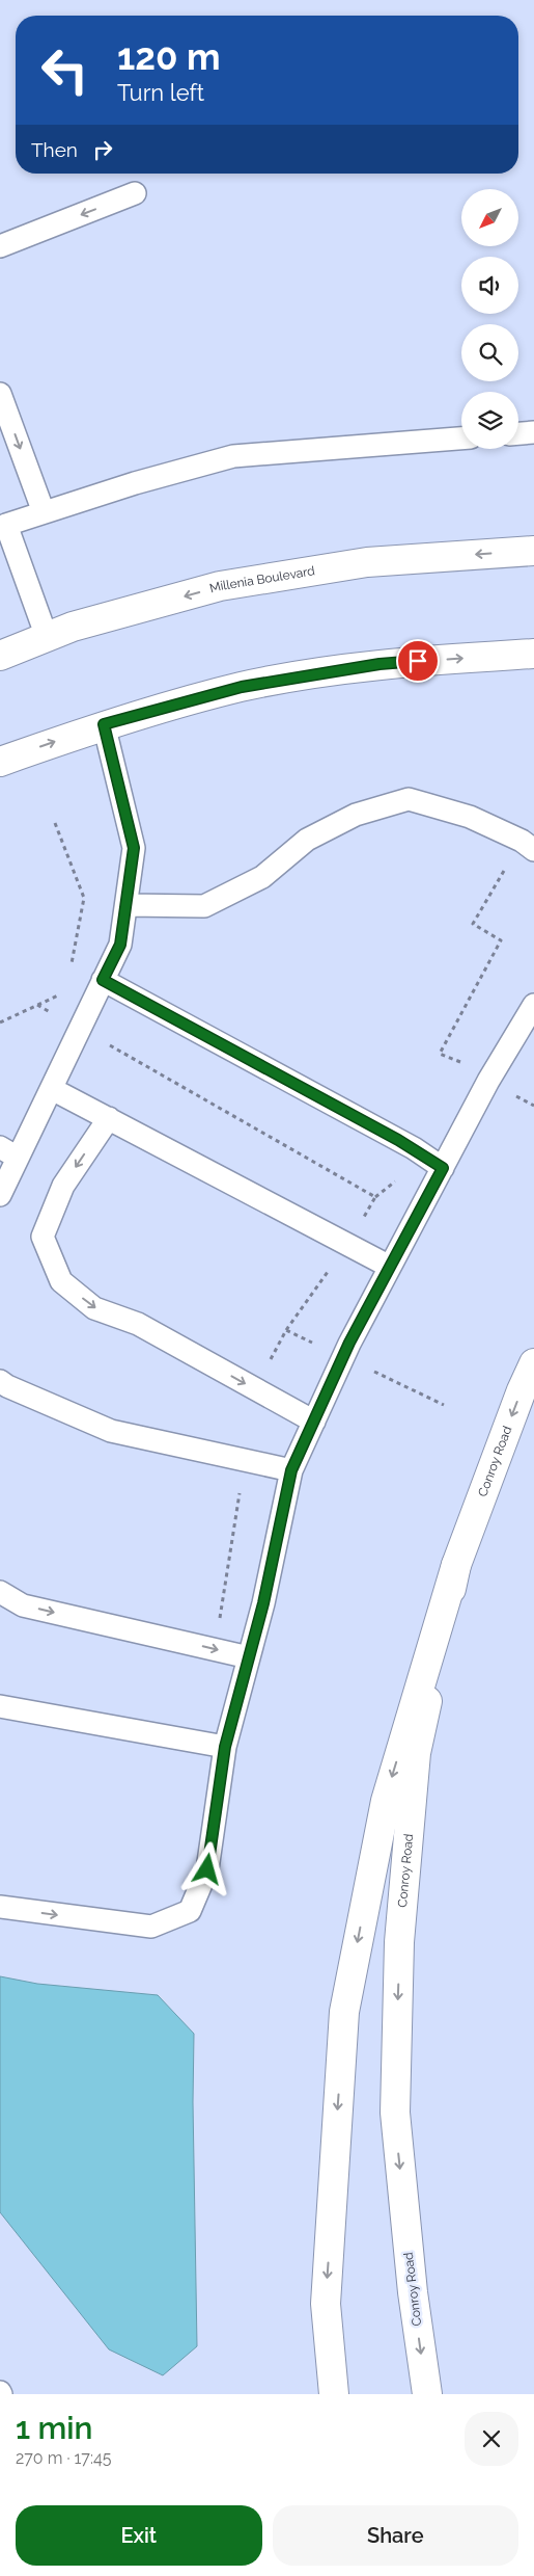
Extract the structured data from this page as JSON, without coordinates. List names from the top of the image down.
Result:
{
  "streets": {
    "main road": ["Millenia Boulevard", "Conroy Road"]
  },
  "north": "bottom left",
  "page": {
    "turn": ["120 m", "Turn left"],
    "then": "Then",
    "heading": ["1 min", "270 m · 17:45"],
    "buttons": ["Exit", "Share"]
  }
}
